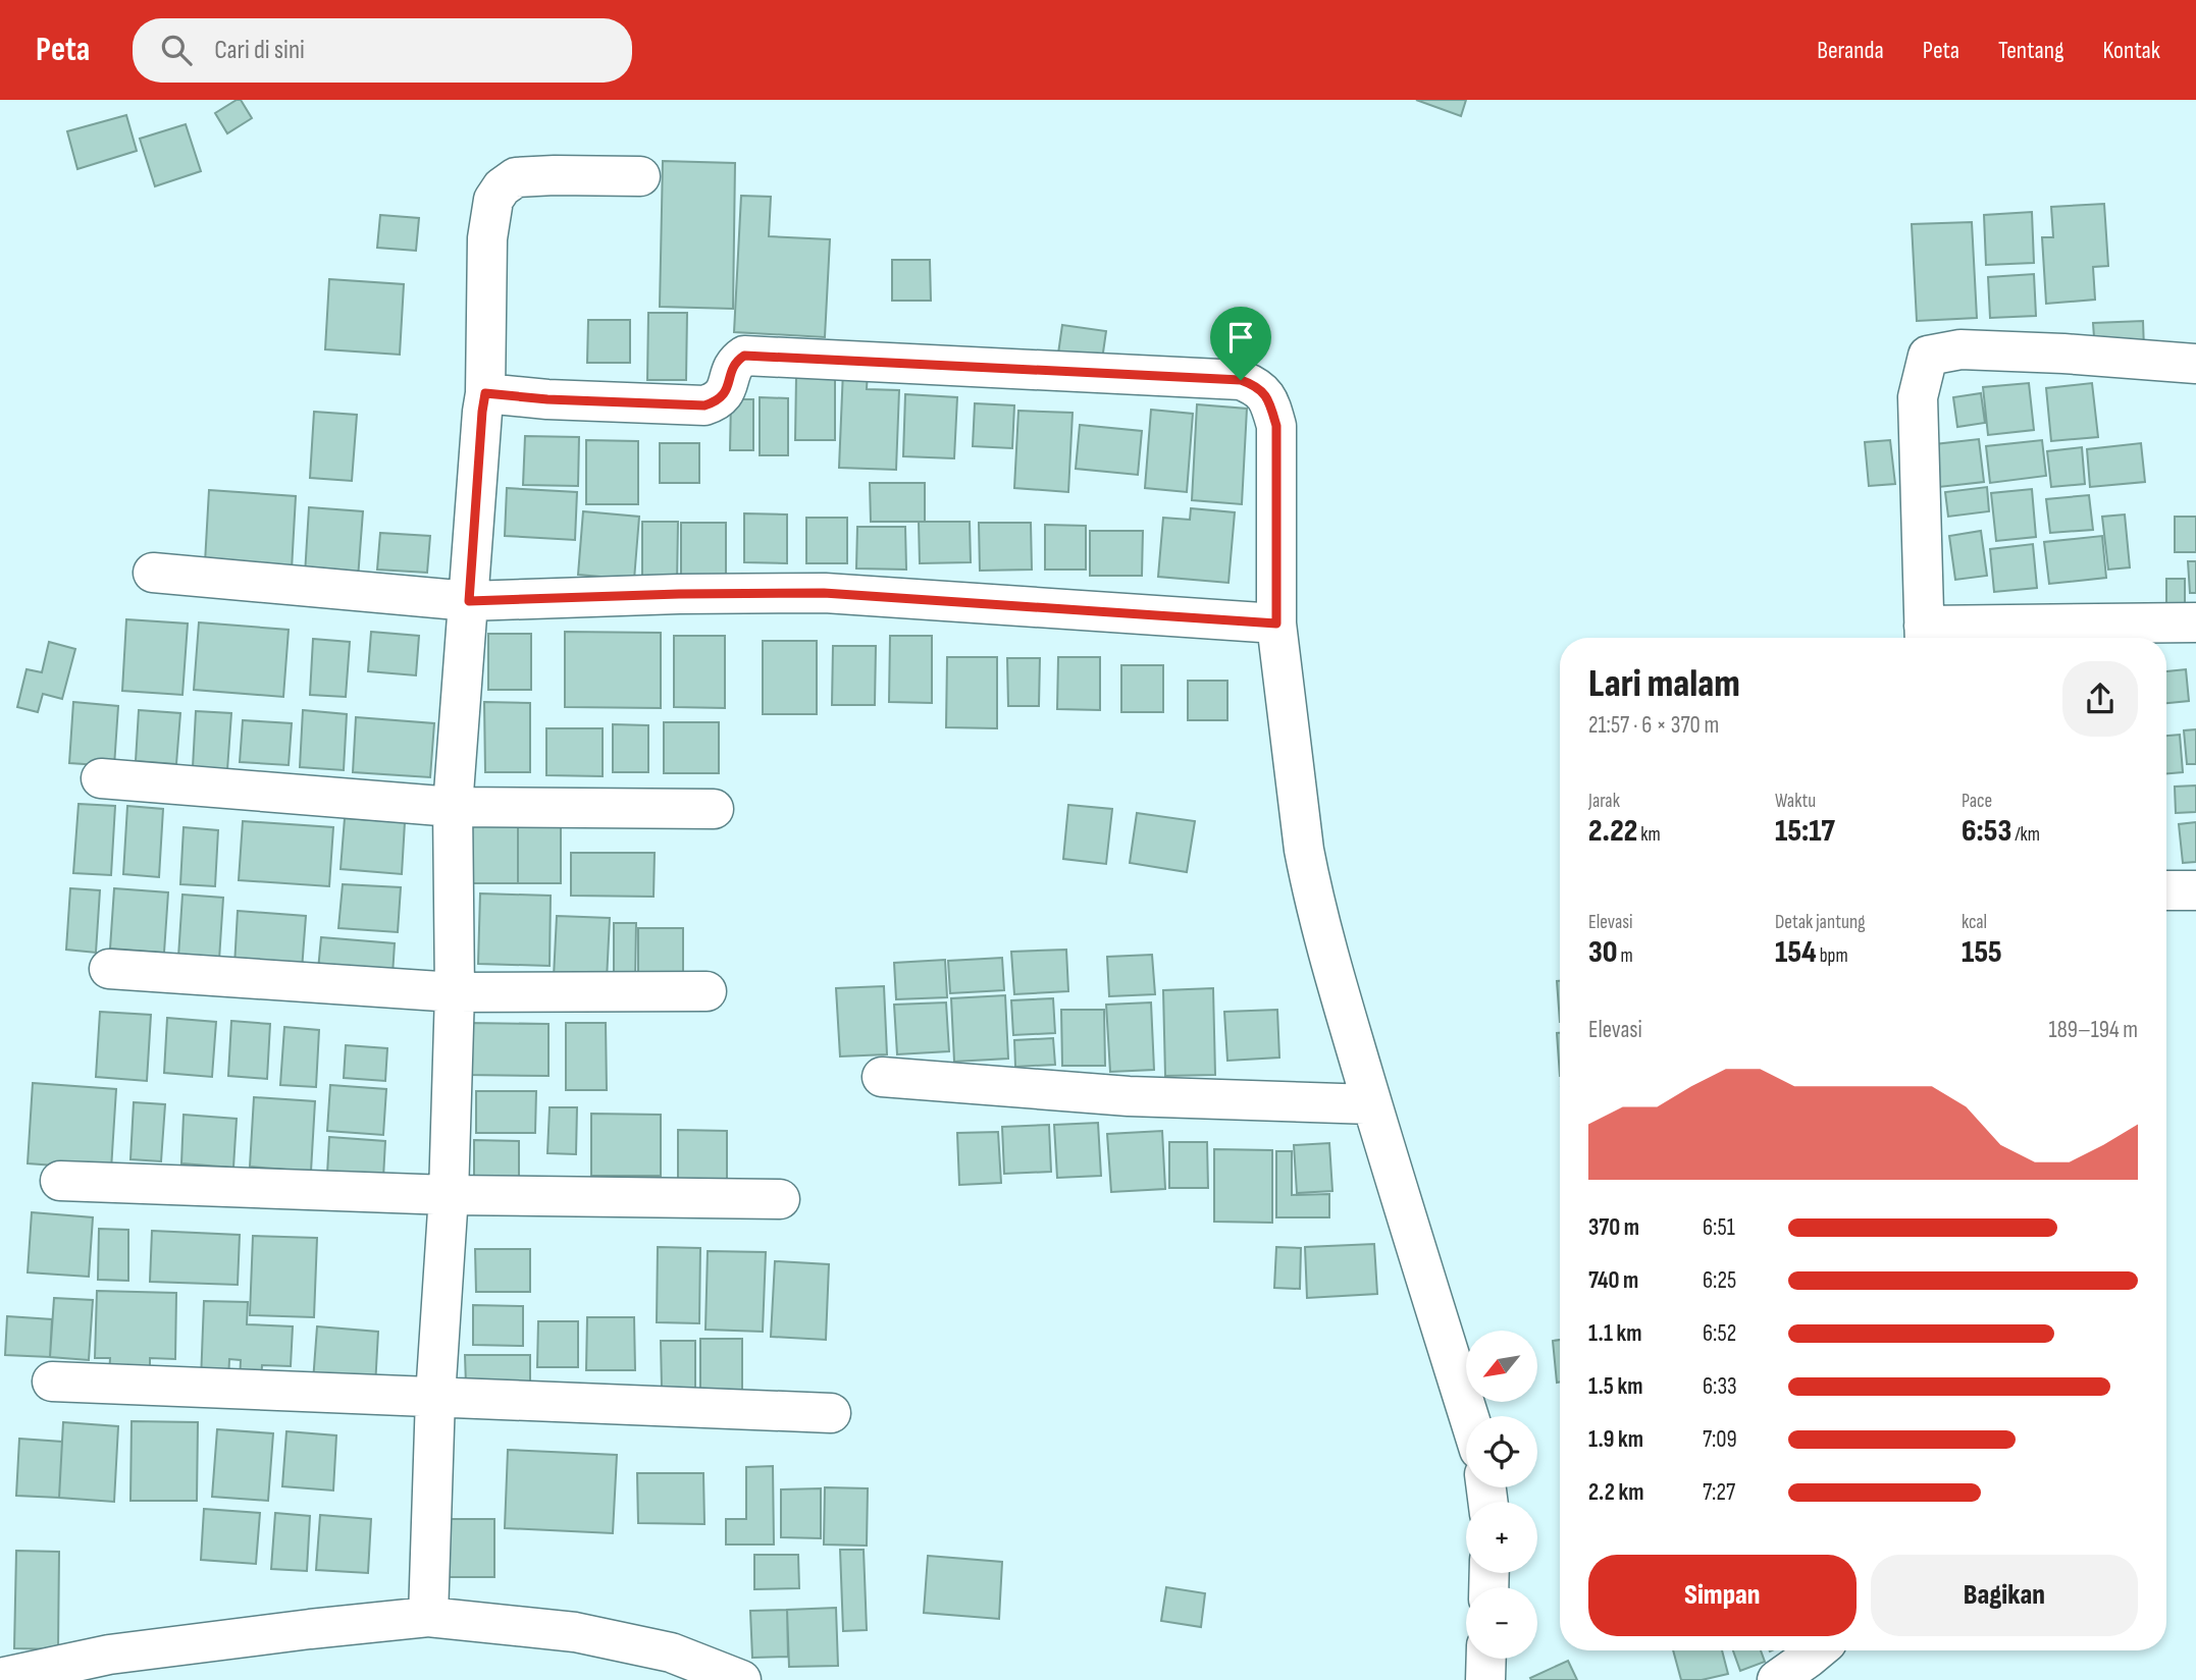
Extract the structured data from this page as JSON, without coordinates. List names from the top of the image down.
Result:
{
  "north": "bottom left",
  "page": {
    "header": "Peta",
    "search": "Cari di sini",
    "nav": [
      "Beranda",
      "Peta",
      "Tentang",
      "Kontak"
    ],
    "heading": ["Lari malam", "21:57 · 6 × 370 m"],
    "stats": [
      ["Jarak", "2.22 km"],
      ["Waktu", "15:17"],
      ["Pace", "6:53 /km"],
      ["Elevasi", "30 m"],
      ["Detak jantung", "154 bpm"],
      ["kcal", "155"]
    ],
    "chart": ["Elevasi", "189–194 m"],
    "list": [
      {
        "name": "370 m",
        "note": "6:51"
      },
      {
        "name": "740 m",
        "note": "6:25"
      },
      {
        "name": "1.1 km",
        "note": "6:52"
      },
      {
        "name": "1.5 km",
        "note": "6:33"
      },
      {
        "name": "1.9 km",
        "note": "7:09"
      },
      {
        "name": "2.2 km",
        "note": "7:27"
      }
    ],
    "map_buttons": ["+", "−"],
    "buttons": ["Simpan", "Bagikan"]
  }
}
